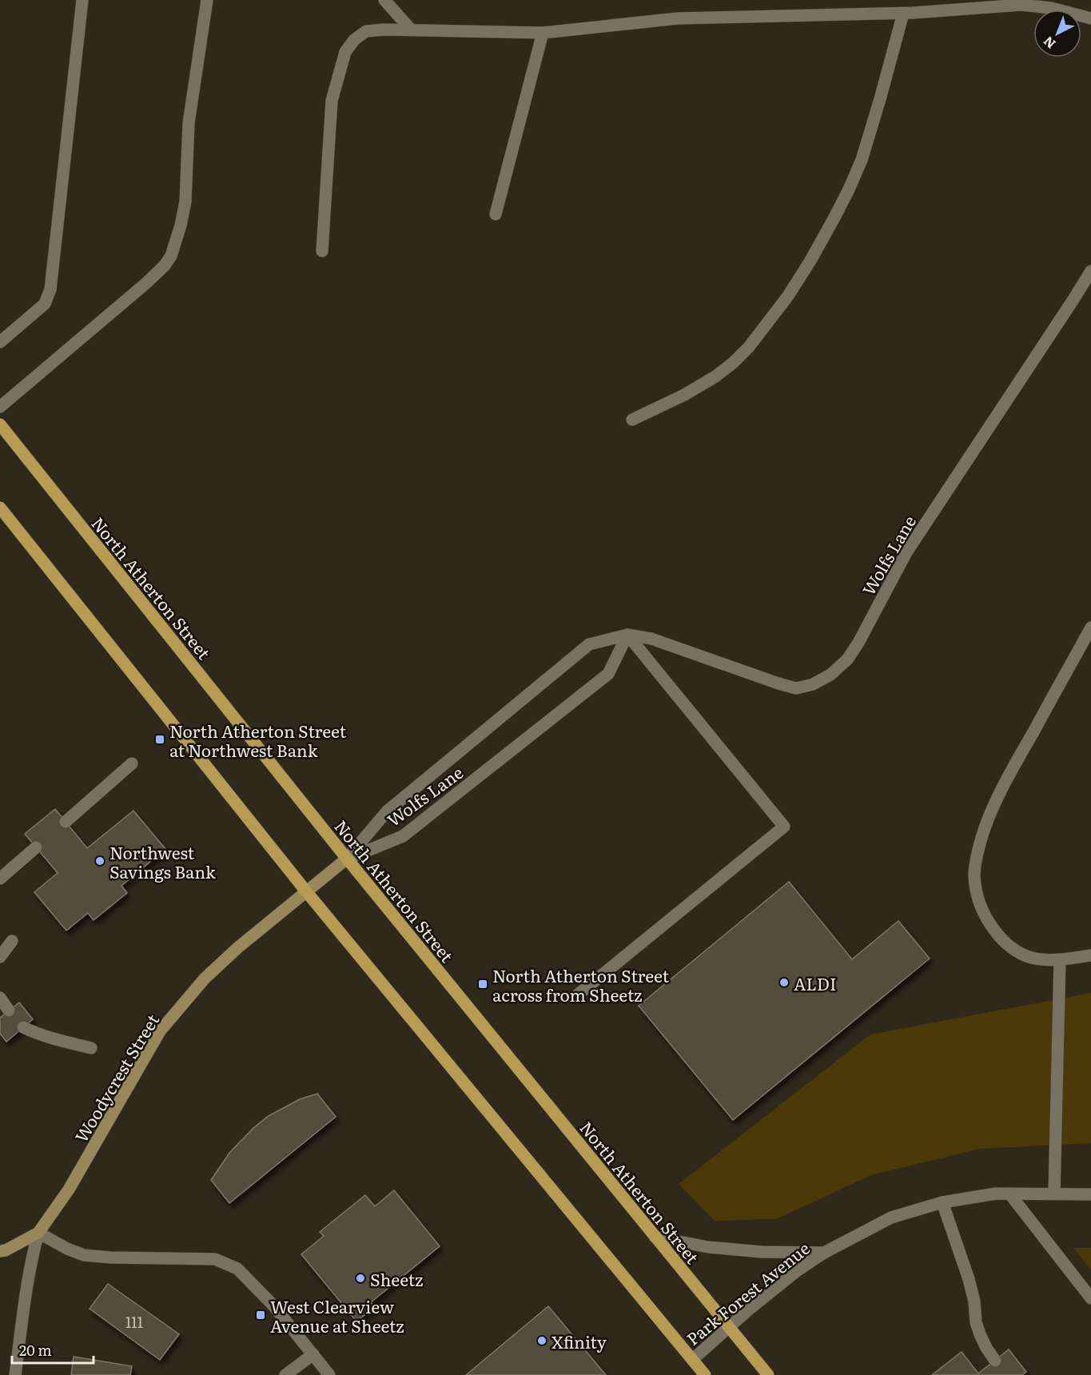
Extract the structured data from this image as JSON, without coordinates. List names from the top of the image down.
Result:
{
  "streets": {
    "main road": ["North Atherton Street"],
    "street": ["Wolfs Lane", "Woodycrest Street", "Park Forest Avenue"]
  },
  "crossings": [
    ["Wolfs Lane", "North Atherton Street"],
    ["Wolfs Lane", "Woodycrest Street"],
    ["North Atherton Street", "Woodycrest Street"],
    ["North Atherton Street", "Park Forest Avenue"]
  ],
  "places": {
    "transit": ["North Atherton Street at Northwest Bank", "North Atherton Street across from Sheetz", "West Clearview Avenue at Sheetz"],
    "other": [
      "Northwest Savings Bank",
      "ALDI",
      "Sheetz",
      "Xfinity"
    ]
  },
  "house_numbers": ["111"],
  "scale_bar": "20 m",
  "north": "bottom left"
}
